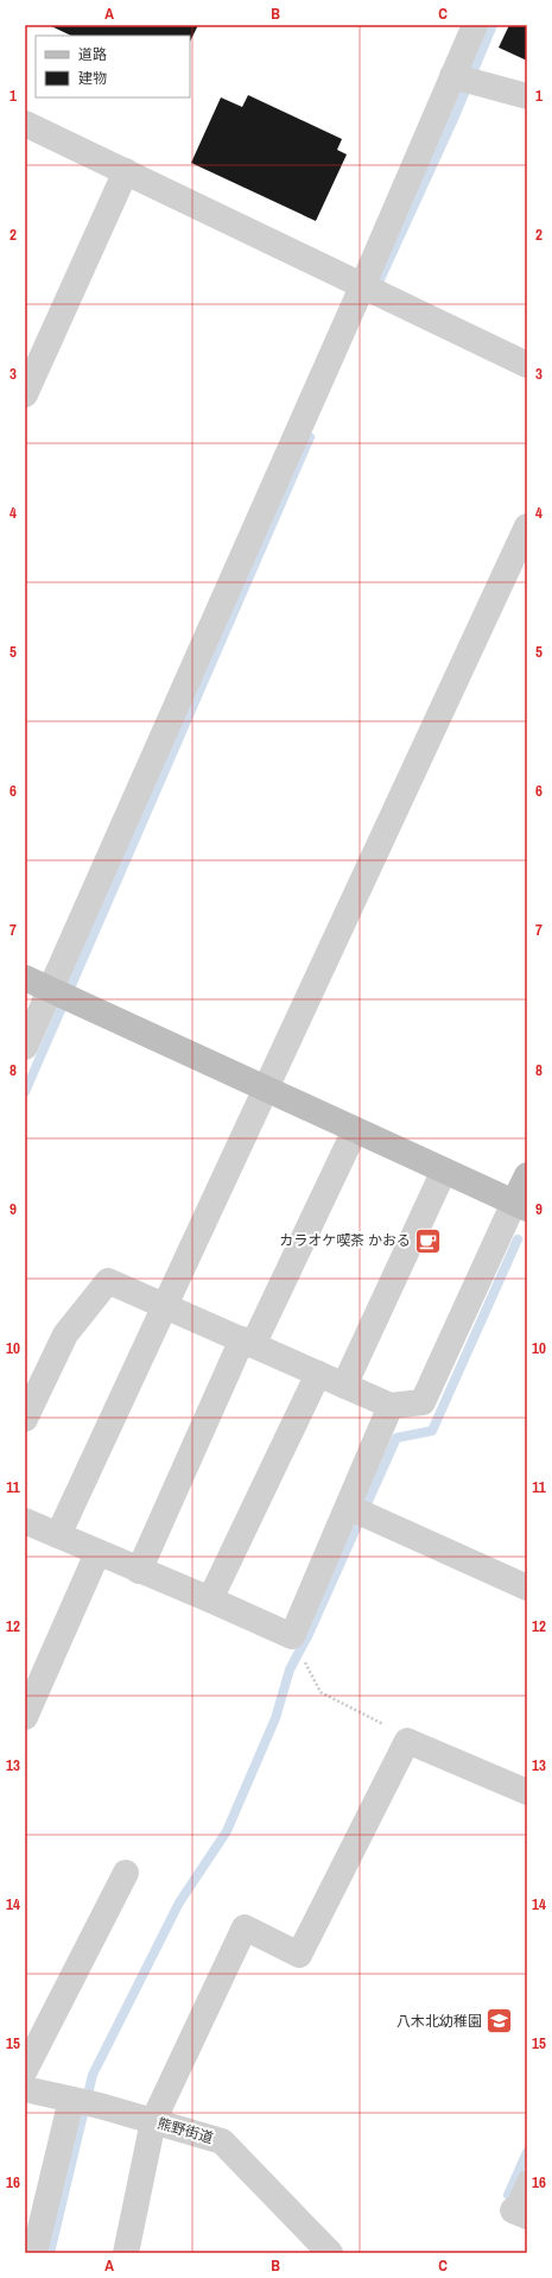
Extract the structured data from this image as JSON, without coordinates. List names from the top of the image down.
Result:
{
  "streets": {
    "street": ["熊野街道"]
  },
  "places": {
    "cafe": ["カラオケ喫茶 かおる"],
    "school or university": ["八木北幼稚園"]
  },
  "legend": ["道路", "建物"],
  "grid": {
    "columns": ["A", "B", "C"],
    "rows": [
      "1",
      "2",
      "3",
      "4",
      "5",
      "6",
      "7",
      "8",
      "9",
      "10",
      "11",
      "12",
      "13",
      "14",
      "15",
      "16"
    ]
  }
}
